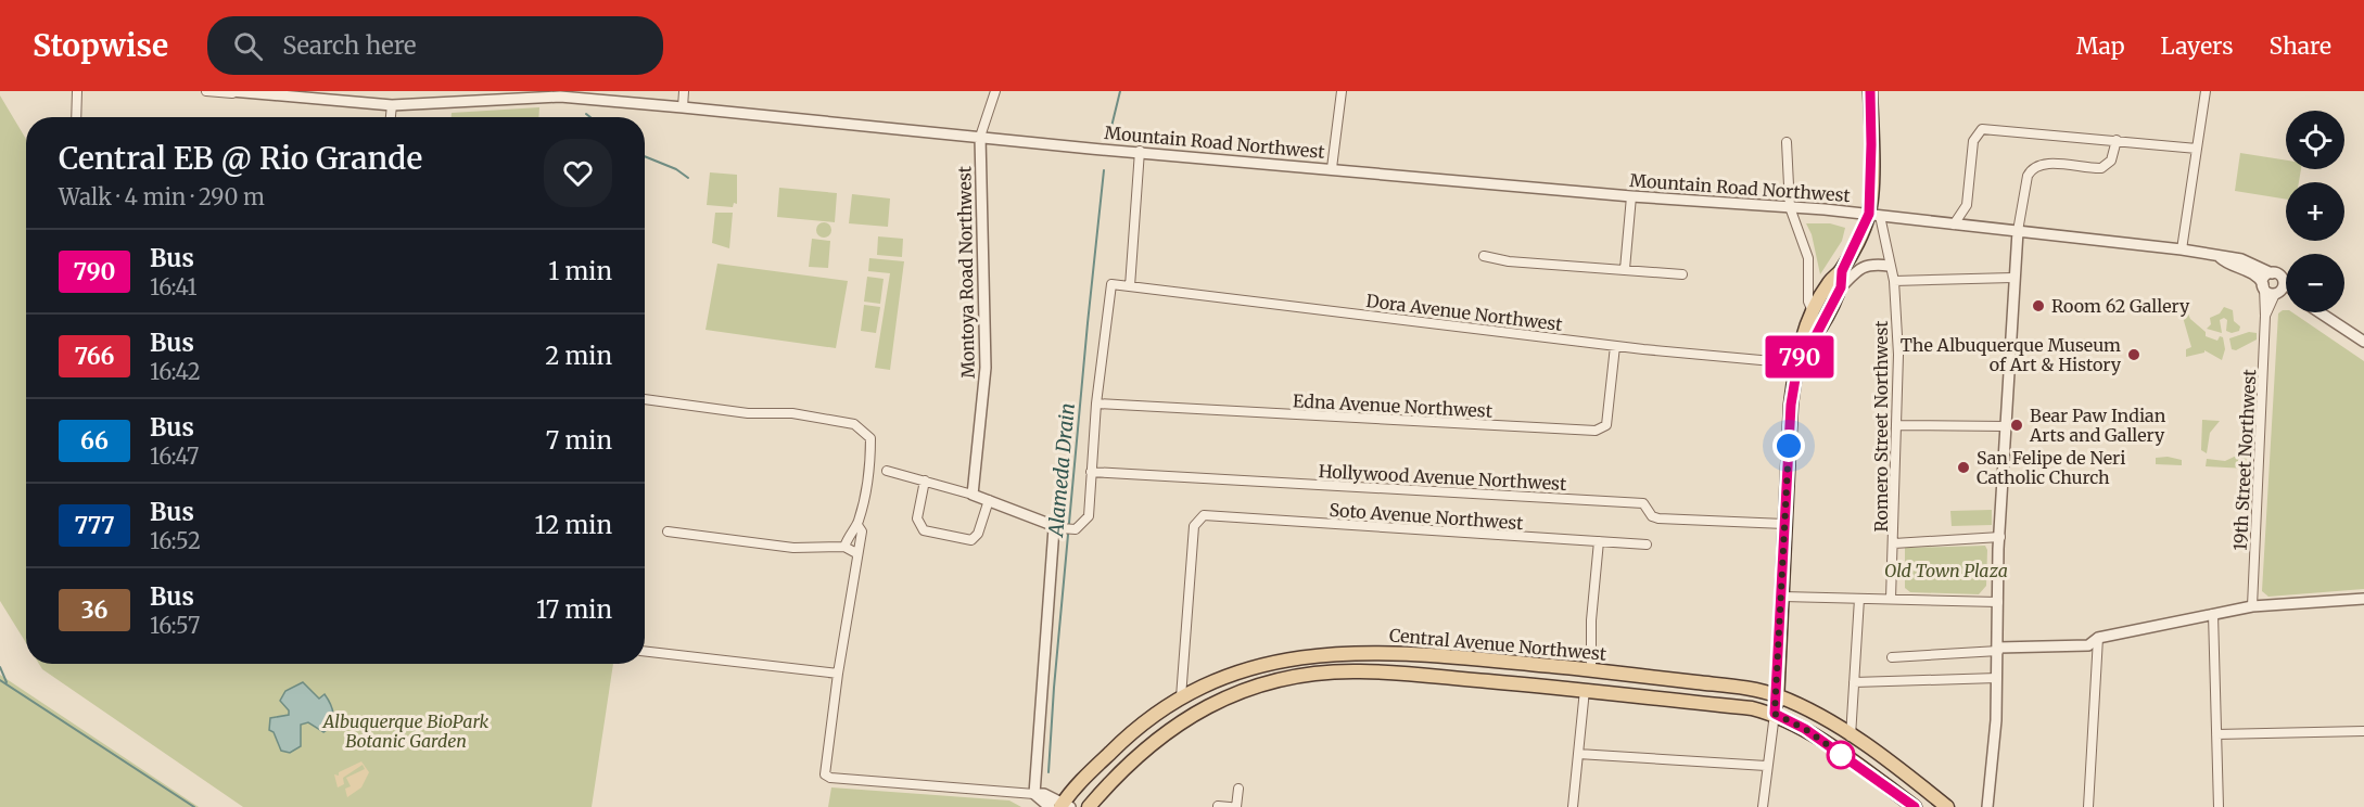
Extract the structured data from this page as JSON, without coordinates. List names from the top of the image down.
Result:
{
  "streets": {
    "main road": ["Central Avenue Northwest"],
    "street": [
      "Mountain Road Northwest",
      "Montoya Road Northwest",
      "Dora Avenue Northwest",
      "Edna Avenue Northwest",
      "Romero Street Northwest",
      "19th Street Northwest",
      "Hollywood Avenue Northwest",
      "Soto Avenue Northwest"
    ]
  },
  "crossings": [
    ["Mountain Road Northwest", "Montoya Road Northwest"],
    ["Mountain Road Northwest", "Romero Street Northwest"],
    ["Mountain Road Northwest", "19th Street Northwest"],
    ["Dora Avenue Northwest", "Edna Avenue Northwest"],
    ["Soto Avenue Northwest", "Central Avenue Northwest"]
  ],
  "water": ["Alameda Drain"],
  "parks": ["Old Town Plaza", "Albuquerque BioPark Botanic Garden"],
  "places": [
    "Room 62 Gallery",
    "The Albuquerque Museum of Art & History",
    "Bear Paw Indian Arts and Gallery",
    "San Felipe de Neri Catholic Church"
  ],
  "lines": ["bus line 790"],
  "page": {
    "header": "Stopwise",
    "search": "Search here",
    "nav": ["Map", "Layers", "Share"],
    "on_map": "790",
    "map_buttons": ["+", "−"],
    "heading": ["Central EB @ Rio Grande", "Walk · 4 min · 290 m"],
    "list": [
      {
        "mark": "790",
        "name": "Bus",
        "note": "16:41",
        "value": "1 min"
      },
      {
        "mark": "766",
        "name": "Bus",
        "note": "16:42",
        "value": "2 min"
      },
      {
        "mark": "66",
        "name": "Bus",
        "note": "16:47",
        "value": "7 min"
      },
      {
        "mark": "777",
        "name": "Bus",
        "note": "16:52",
        "value": "12 min"
      },
      {
        "mark": "36",
        "name": "Bus",
        "note": "16:57",
        "value": "17 min"
      }
    ]
  }
}
